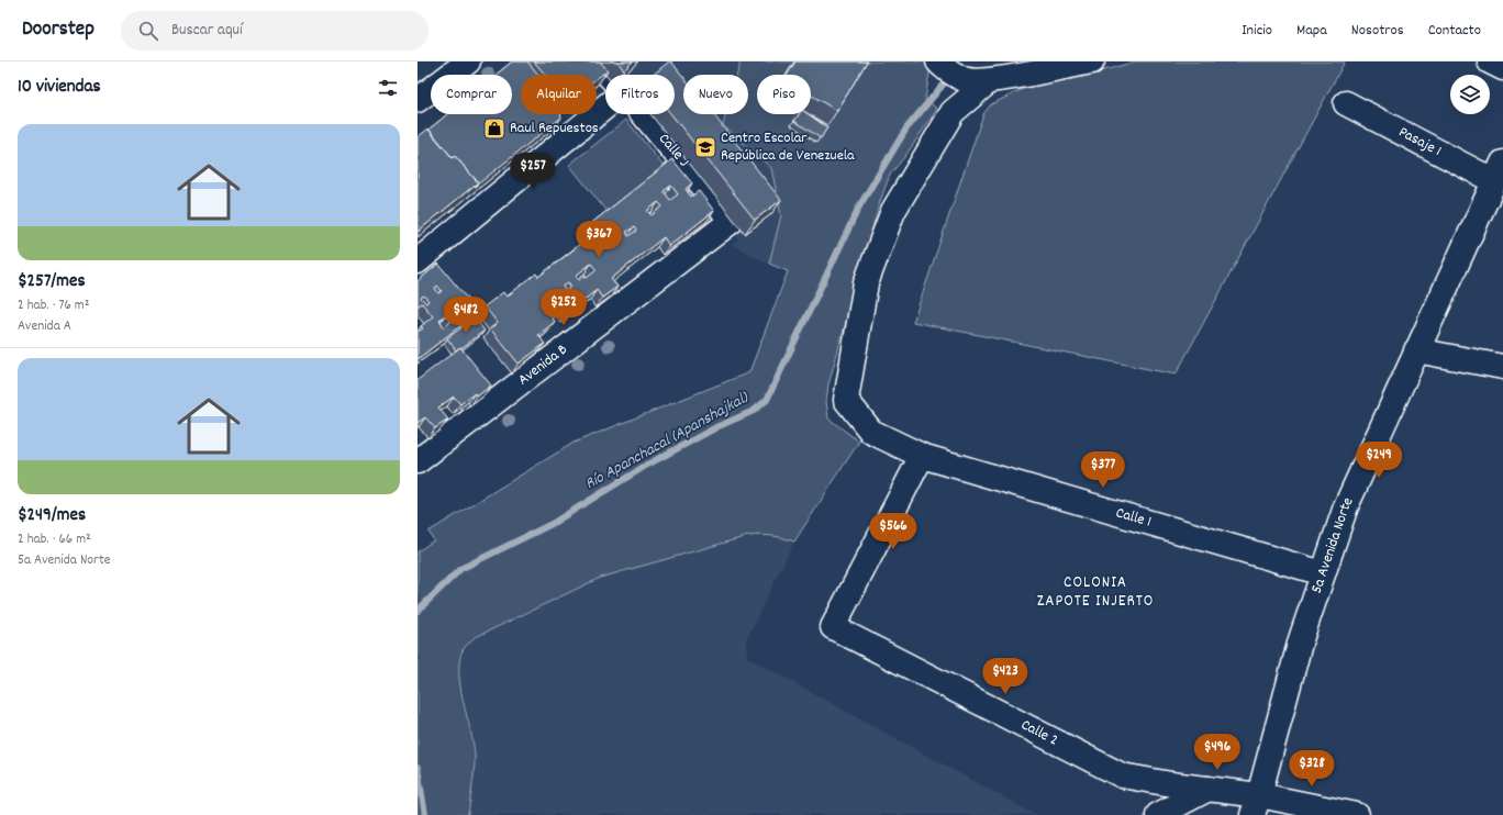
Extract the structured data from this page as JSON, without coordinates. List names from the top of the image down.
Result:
{
  "streets": {
    "street": [
      "Pasaje 1",
      "Calle J",
      "Avenida B",
      "Calle 1",
      "5a Avenida Norte",
      "Calle 2"
    ]
  },
  "crossings": [
    ["Pasaje 1", "5a Avenida Norte"],
    ["Calle J", "Avenida B"],
    ["Calle 1", "5a Avenida Norte"],
    ["Calle 1", "Calle 2"],
    ["5a Avenida Norte", "Calle 2"]
  ],
  "districts": ["COLONIA ZAPOTE INJERTO"],
  "water": ["Río Apanchacal (Apanshajkal)"],
  "places": {
    "shop": ["Raul Repuestos"],
    "school or university": ["Centro Escolar República de Venezuela"]
  },
  "page": {
    "header": "Doorstep",
    "search": "Buscar aquí",
    "nav": [
      "Inicio",
      "Mapa",
      "Nosotros",
      "Contacto"
    ],
    "heading": "10 viviendas",
    "chip": [
      "Comprar",
      "Alquilar",
      "Filtros",
      "Nuevo",
      "Piso"
    ],
    "list": [
      {
        "name": "$257/mes",
        "note": "2 hab. · 76 m² · Avenida A"
      },
      {
        "name": "$249/mes",
        "note": "2 hab. · 66 m² · 5a Avenida Norte"
      }
    ],
    "price": [
      "$257",
      "$367",
      "$252",
      "$482",
      "$249",
      "$377",
      "$566",
      "$423",
      "$496",
      "$328"
    ]
  }
}
